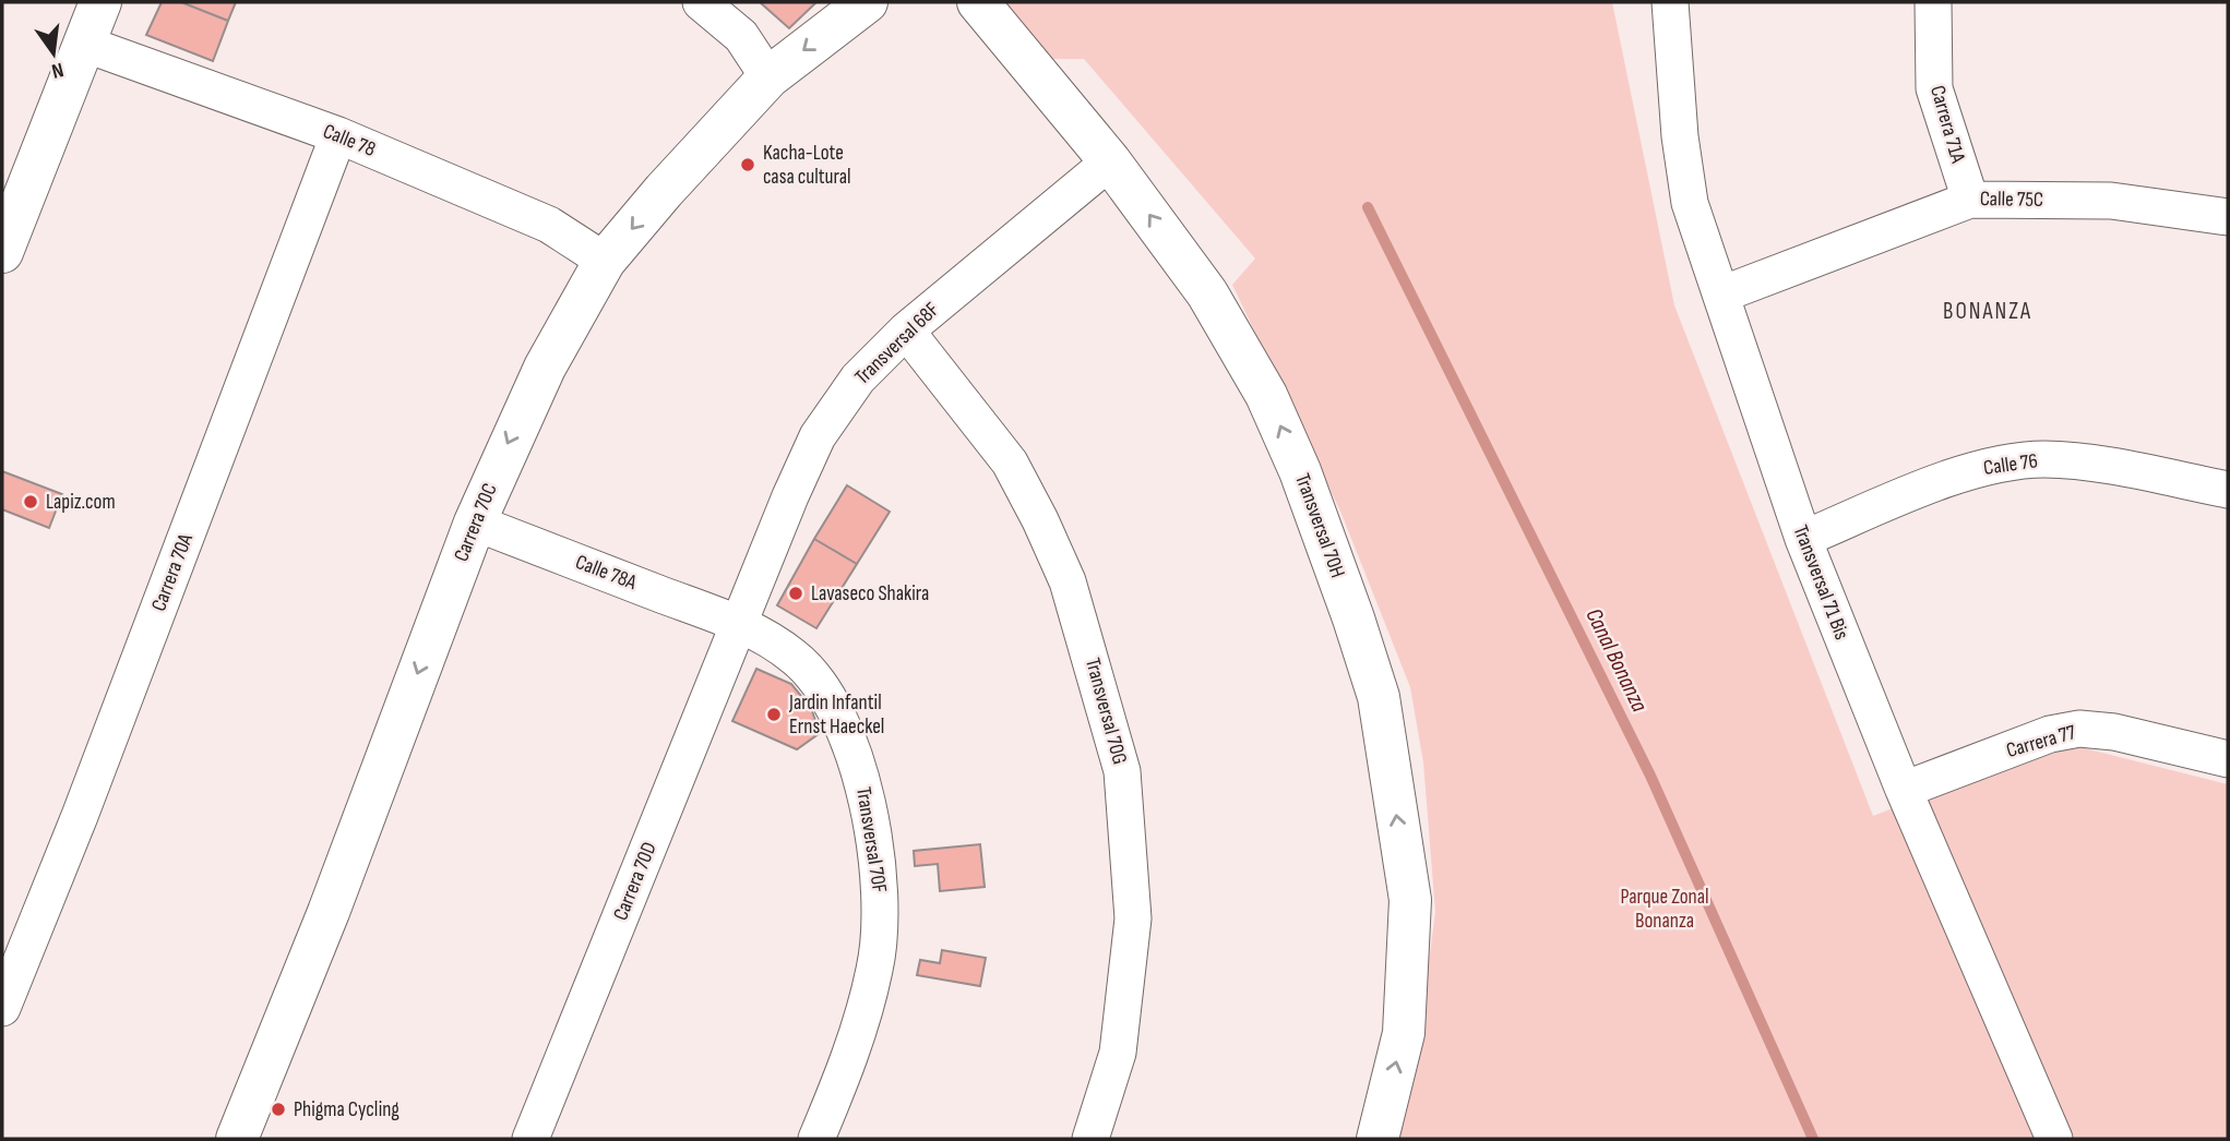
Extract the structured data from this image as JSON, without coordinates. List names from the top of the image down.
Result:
{
  "streets": {
    "street": [
      "Carrera 71A",
      "Calle 78",
      "Calle 75C",
      "Transversal 68F",
      "Calle 76",
      "Carrera 70C",
      "Transversal 70H",
      "Carrera 70A",
      "Calle 78A",
      "Transversal 71 Bis",
      "Transversal 70G",
      "Carrera 77",
      "Transversal 70F",
      "Carrera 70D"
    ]
  },
  "crossings": [
    ["Carrera 71A", "Calle 75C"],
    ["Calle 78", "Carrera 70C"],
    ["Calle 78", "Carrera 70A"],
    ["Calle 75C", "Transversal 71 Bis"],
    ["Transversal 68F", "Transversal 70H"],
    ["Transversal 68F", "Calle 78A"],
    ["Transversal 68F", "Transversal 70G"],
    ["Transversal 68F", "Transversal 70F"],
    ["Transversal 68F", "Carrera 70D"],
    ["Calle 76", "Transversal 71 Bis"],
    ["Carrera 70C", "Calle 78A"],
    ["Calle 78A", "Transversal 70F"],
    ["Calle 78A", "Carrera 70D"],
    ["Transversal 71 Bis", "Carrera 77"],
    ["Transversal 70F", "Carrera 70D"]
  ],
  "one_way": ["Carrera 70C", "Transversal 70H"],
  "districts": ["BONANZA"],
  "water": ["Canal Bonanza"],
  "parks": ["Parque Zonal Bonanza"],
  "places": [
    "Kacha-Lote casa cultural",
    "Lapiz.com",
    "Lavaseco Shakira",
    "Jardin Infantil Ernst Haeckel",
    "Phigma Cycling"
  ],
  "north": "bottom"
}
